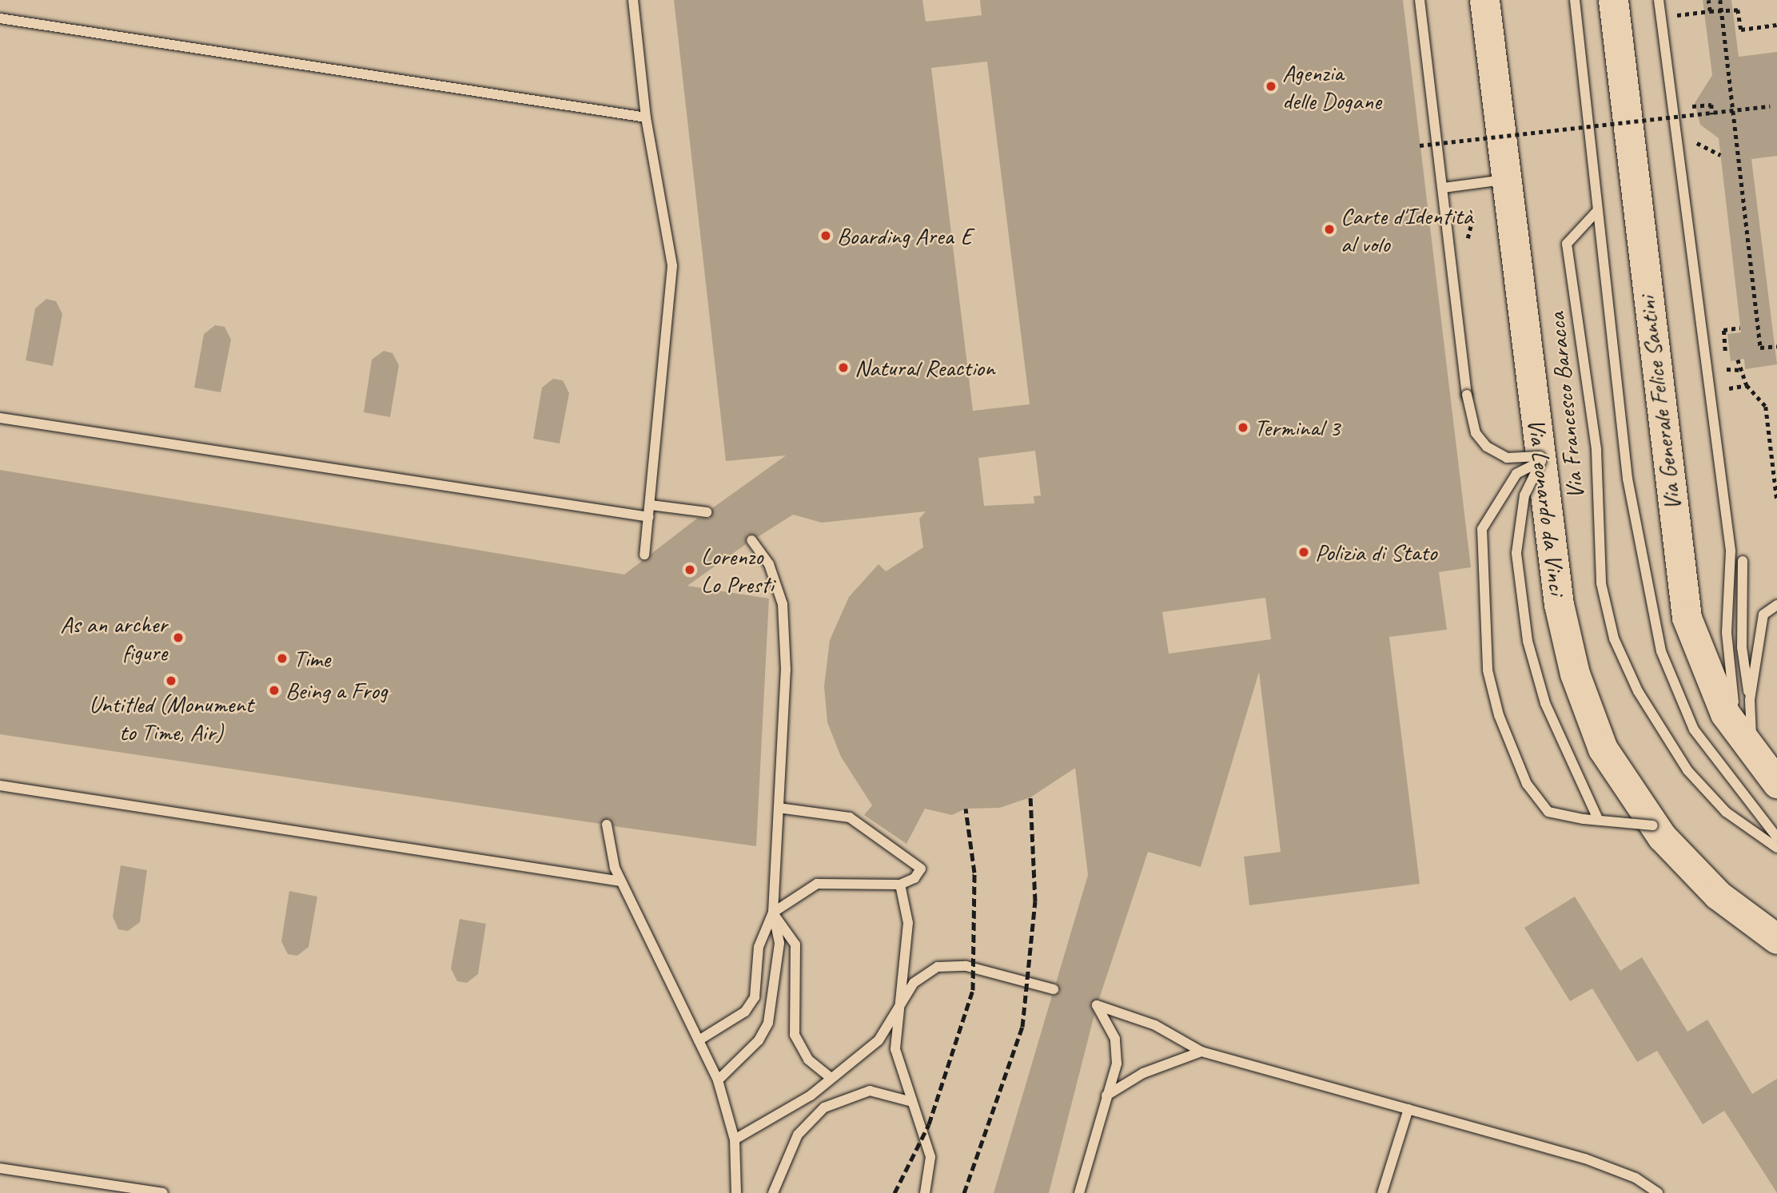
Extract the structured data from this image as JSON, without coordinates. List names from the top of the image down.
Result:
{
  "streets": {
    "main road": ["Via Generale Felice Santini", "Via Leonardo da Vinci"],
    "lane": ["Via Francesco Baracca"]
  },
  "places": [
    "Agenzia delle Dogane",
    "Carte d'Identità al volo",
    "Boarding Area E",
    "Natural Reaction",
    "Terminal 3",
    "Polizia di Stato",
    "Lorenzo Lo Presti",
    "As an archer figure",
    "Time",
    "Untitled (Monument to Time, Air)",
    "Being a Frog"
  ]
}
